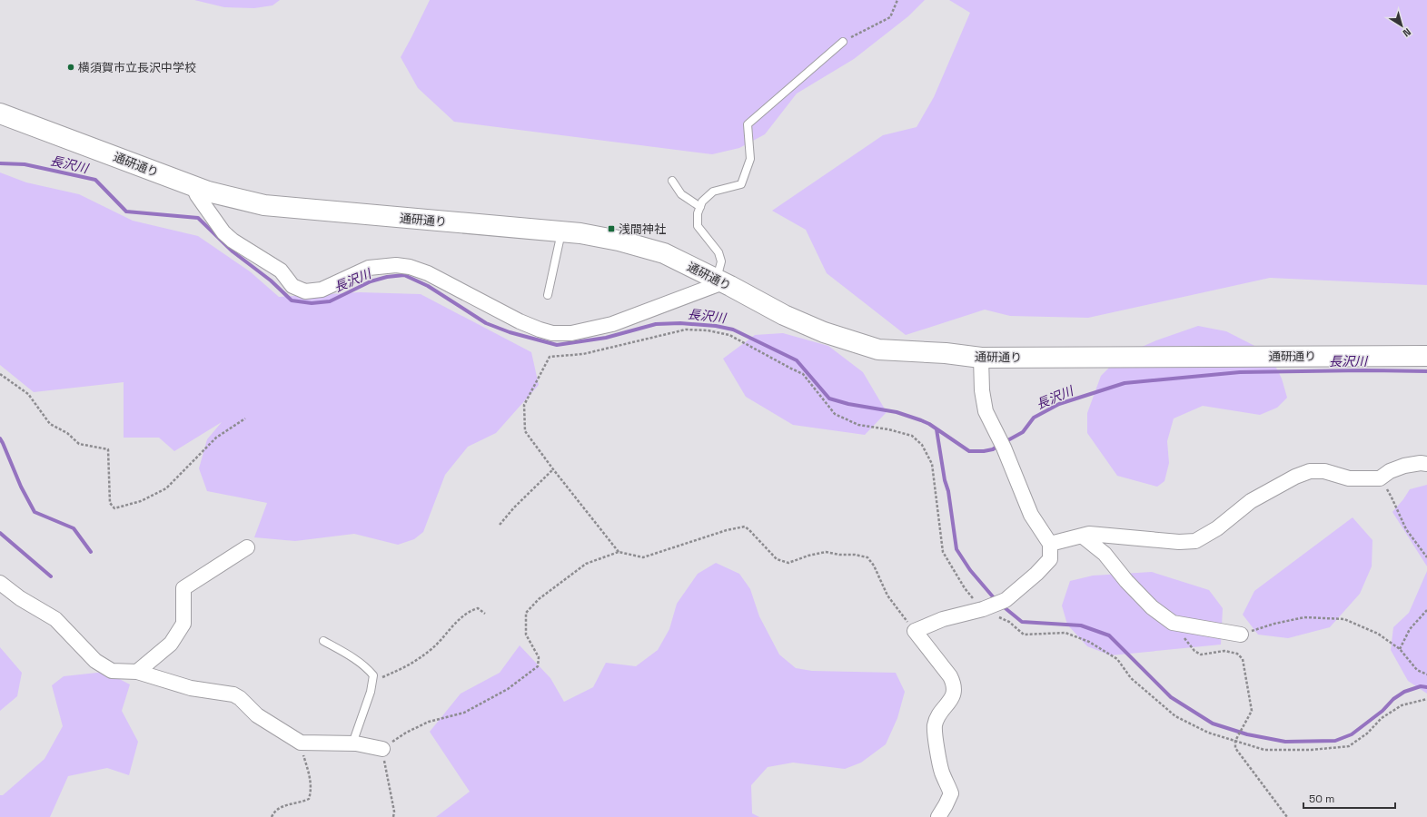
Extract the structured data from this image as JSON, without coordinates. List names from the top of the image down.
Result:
{
  "streets": {
    "street": ["通研通り"]
  },
  "water": ["長沢川"],
  "places": {
    "other": ["横須賀市立長沢中学校"],
    "transit": ["浅間神社"]
  },
  "scale_bar": "50 m",
  "north": "bottom right"
}
